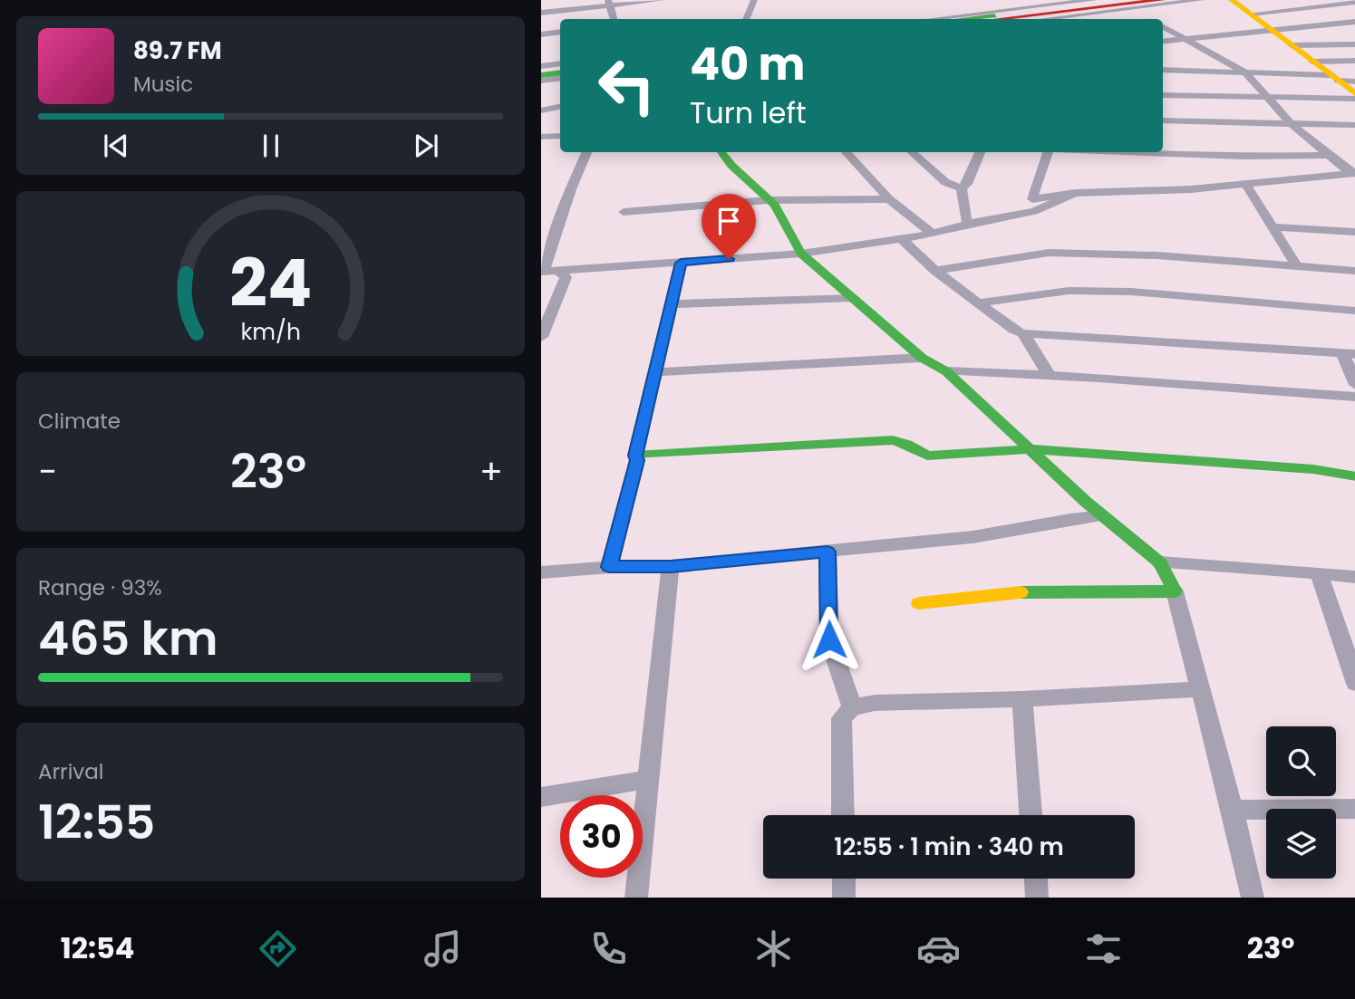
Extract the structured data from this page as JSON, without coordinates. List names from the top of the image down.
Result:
{
  "page": {
    "turn": ["40 m", "Turn left"],
    "song": ["89.7 FM", "Music"],
    "tile": [
      "Climate",
      ["Range · 93%", "465 km"],
      ["Arrival", "12:55"]
    ],
    "heat": ["−", "23°", "+"],
    "limit": "30",
    "trip": "12:55 · 1 min · 340 m",
    "tabs": ["12:54", "23°"],
    "gauge": ["24", "km/h"]
  }
}
